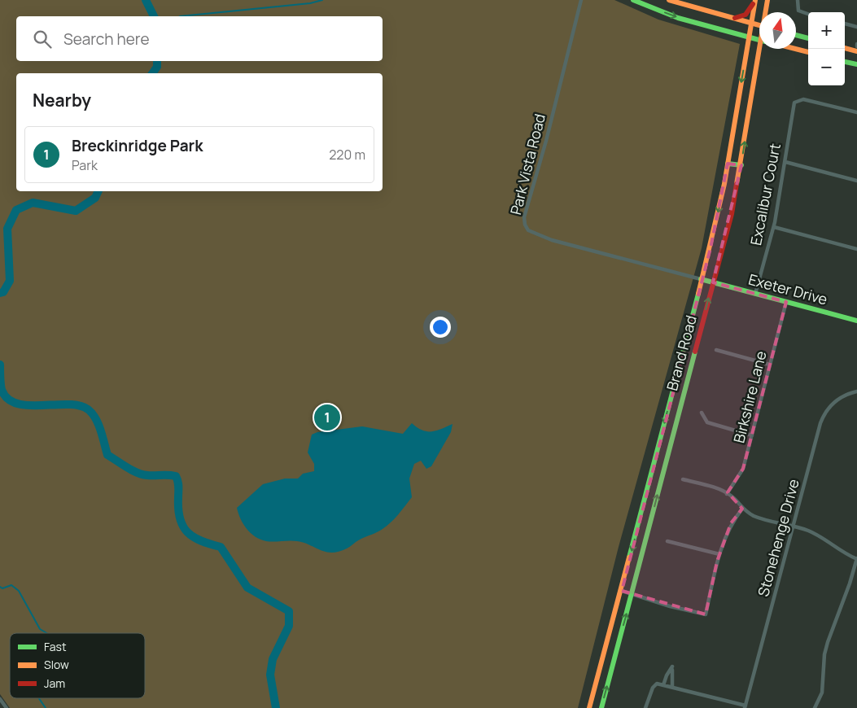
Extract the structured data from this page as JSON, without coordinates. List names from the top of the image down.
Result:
{
  "streets": {
    "main road": ["Exeter Drive", "Brand Road"],
    "street": [
      "Park Vista Road",
      "Excalibur Court",
      "Birkshire Lane",
      "Stonehenge Drive"
    ]
  },
  "crossings": [
    ["Park Vista Road", "Exeter Drive"],
    ["Park Vista Road", "Brand Road"],
    ["Excalibur Court", "Exeter Drive"],
    ["Exeter Drive", "Brand Road"],
    ["Exeter Drive", "Birkshire Lane"]
  ],
  "legend": ["Fast", "Slow", "Jam"],
  "north": "top",
  "page": {
    "map_buttons": ["+", "−"],
    "search": "Search here",
    "heading": "Nearby",
    "list": [
      {
        "mark": "1",
        "name": "Breckinridge Park",
        "note": "Park",
        "value": "220 m"
      }
    ],
    "pins": "1"
  }
}
